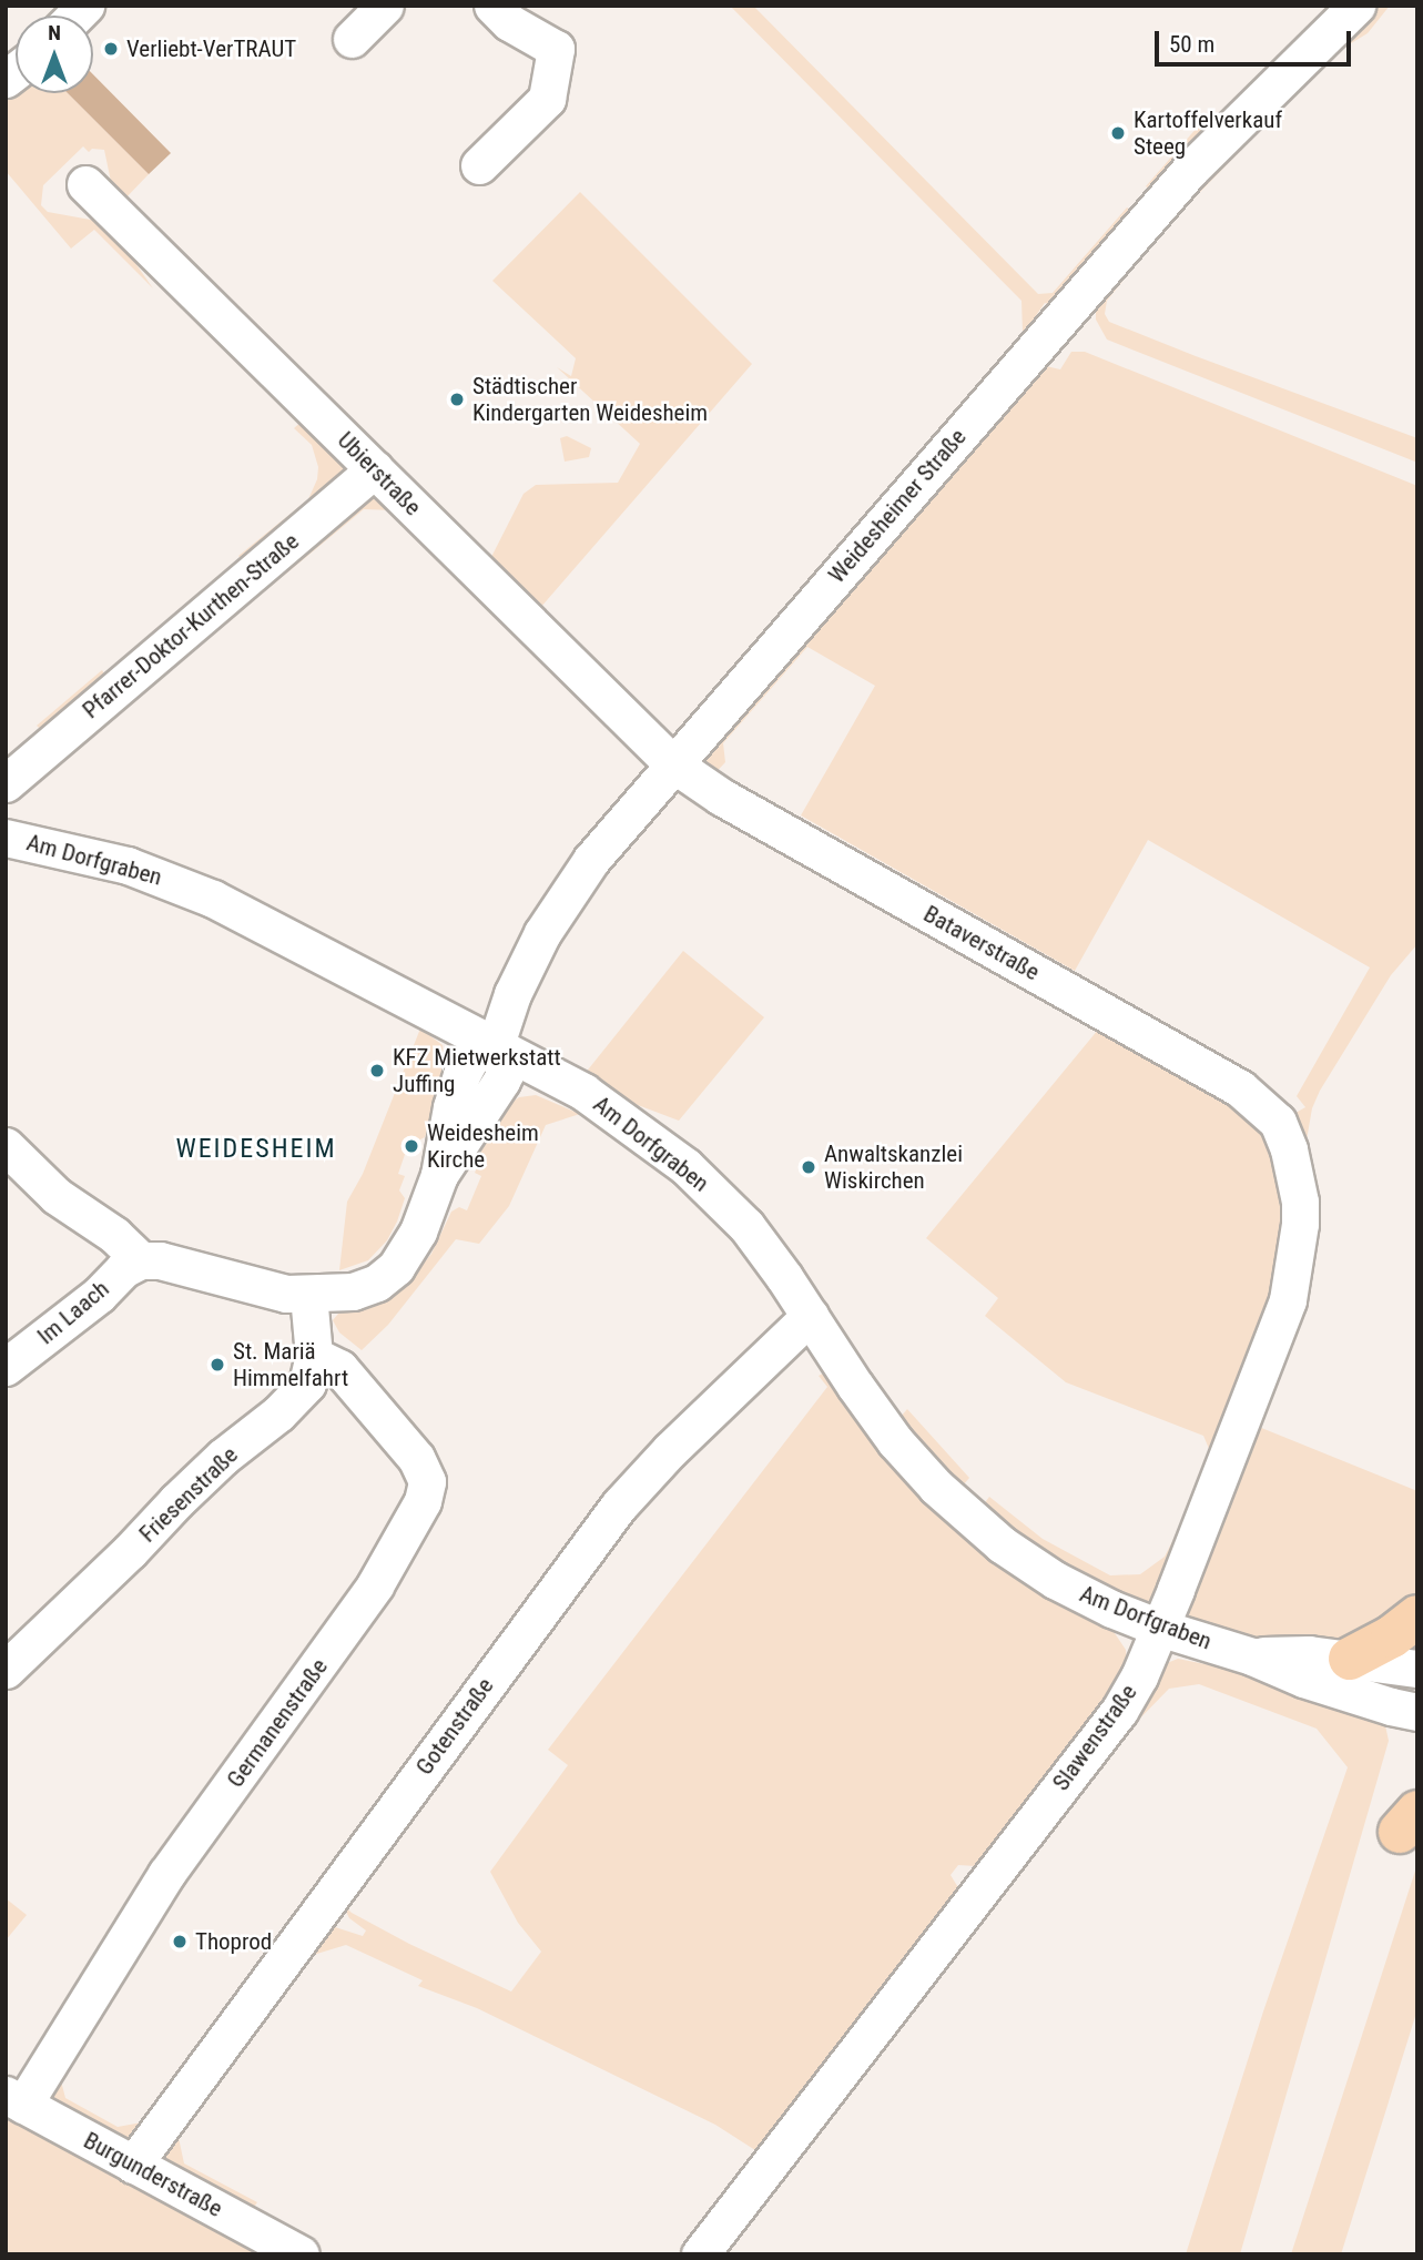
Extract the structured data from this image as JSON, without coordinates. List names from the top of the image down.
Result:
{
  "streets": {
    "street": [
      "Ubierstraße",
      "Weidesheimer Straße",
      "Pfarrer-Doktor-Kurthen-Straße",
      "Am Dorfgraben",
      "Bataverstraße",
      "Im Laach",
      "Friesenstraße",
      "Germanenstraße",
      "Gotenstraße",
      "Slawenstraße",
      "Burgunderstraße"
    ]
  },
  "crossings": [
    ["Ubierstraße", "Weidesheimer Straße"],
    ["Ubierstraße", "Pfarrer-Doktor-Kurthen-Straße"],
    ["Ubierstraße", "Bataverstraße"],
    ["Weidesheimer Straße", "Am Dorfgraben"],
    ["Weidesheimer Straße", "Bataverstraße"],
    ["Am Dorfgraben", "Gotenstraße"],
    ["Am Dorfgraben", "Slawenstraße"],
    ["Bataverstraße", "Slawenstraße"],
    ["Friesenstraße", "Germanenstraße"],
    ["Germanenstraße", "Burgunderstraße"],
    ["Gotenstraße", "Burgunderstraße"]
  ],
  "districts": ["WEIDESHEIM"],
  "places": [
    "Verliebt-VerTRAUT",
    "Kartoffelverkauf Steeg",
    "Städtischer Kindergarten Weidesheim",
    "KFZ Mietwerkstatt Juffing",
    "Weidesheim Kirche",
    "Anwaltskanzlei Wiskirchen",
    "St. Mariä Himmelfahrt",
    "Thoprod"
  ],
  "scale_bar": "50 m",
  "north": "top"
}
